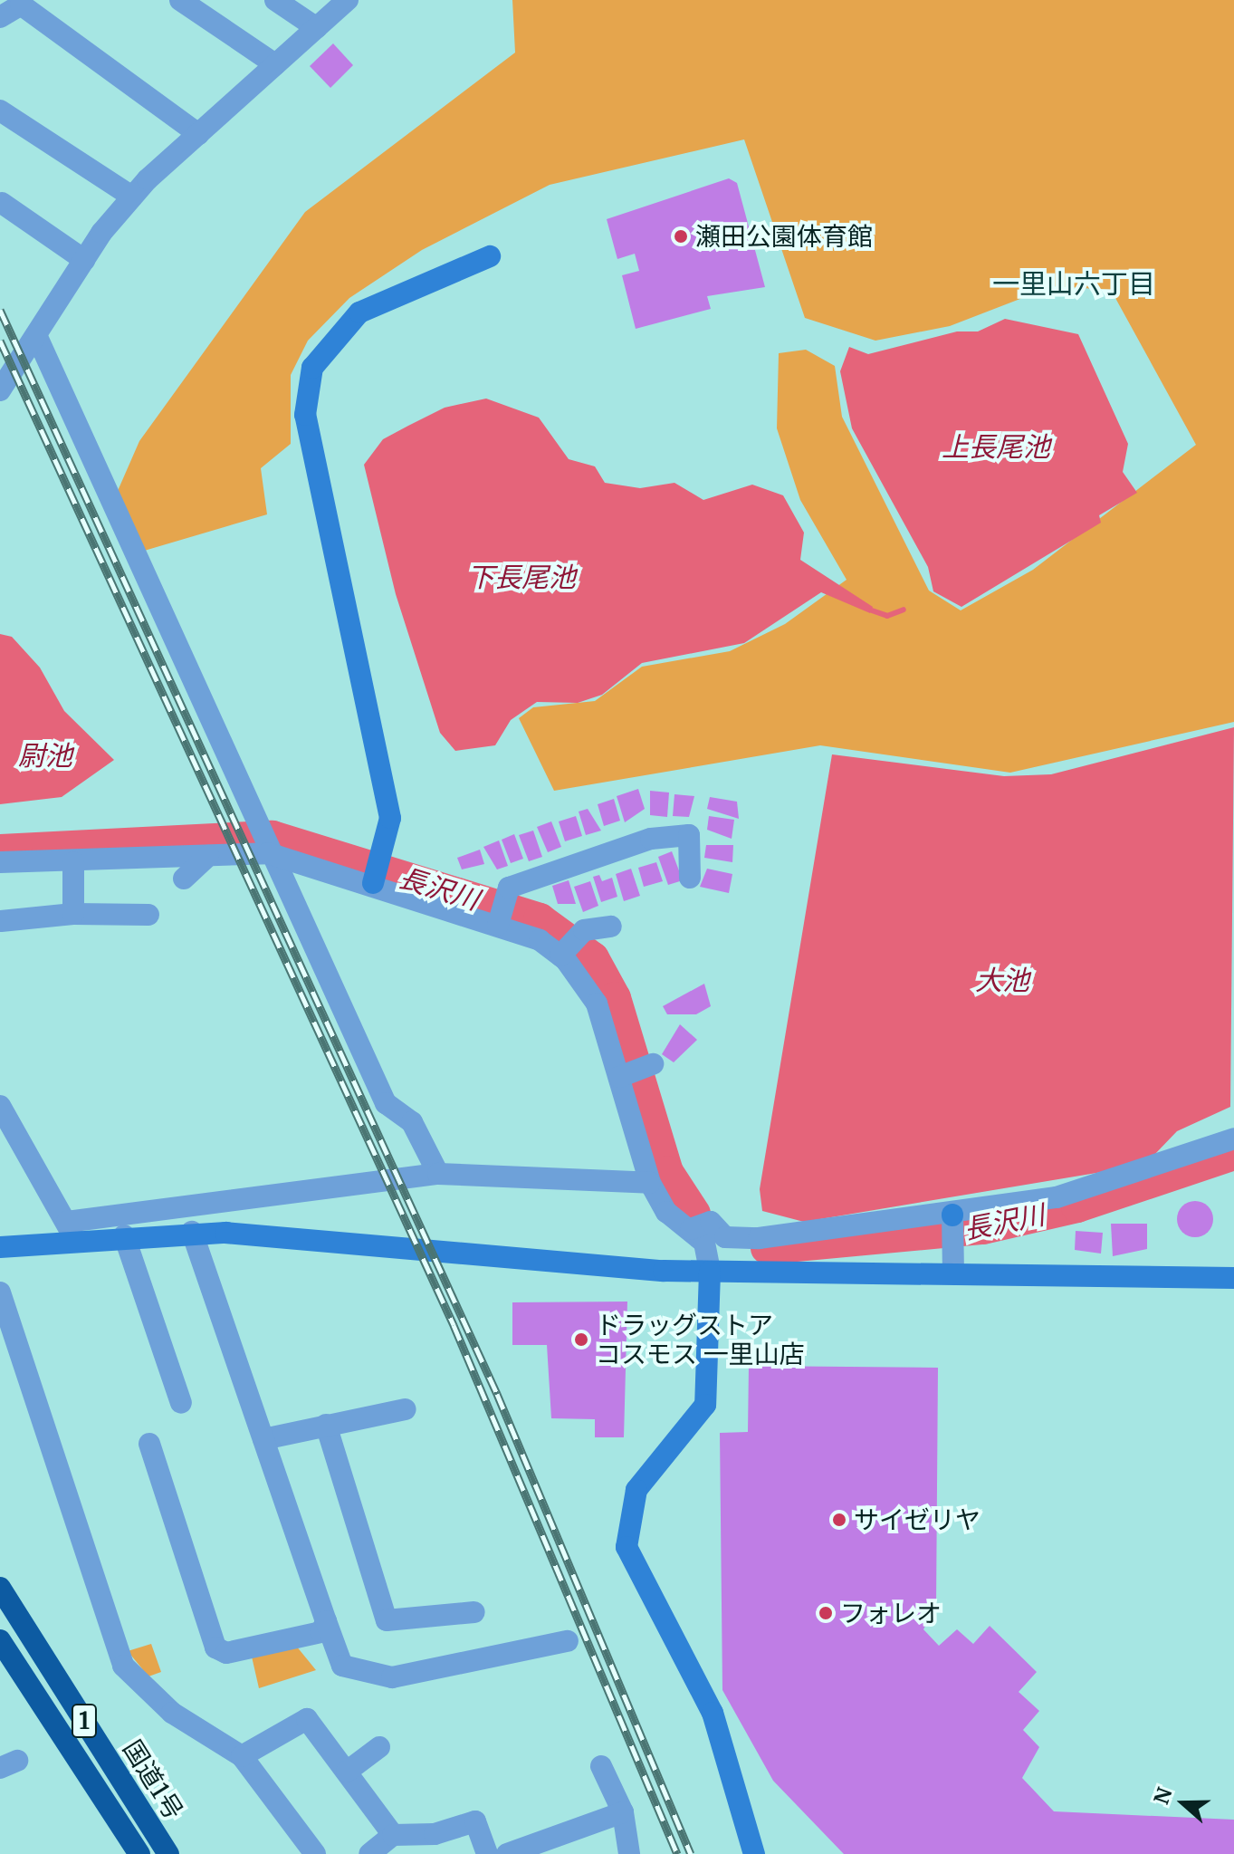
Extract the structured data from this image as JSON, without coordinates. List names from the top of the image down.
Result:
{
  "streets": {
    "highway": ["1", "国道1号"]
  },
  "districts": ["一里山六丁目"],
  "water": [
    "上長尾池",
    "下長尾池",
    "尉池",
    "長沢川",
    "大池"
  ],
  "places": [
    "瀬田公園体育館",
    "ドラッグストア コスモス 一里山店",
    "サイゼリヤ",
    "フォレオ"
  ],
  "north": "left"
}
